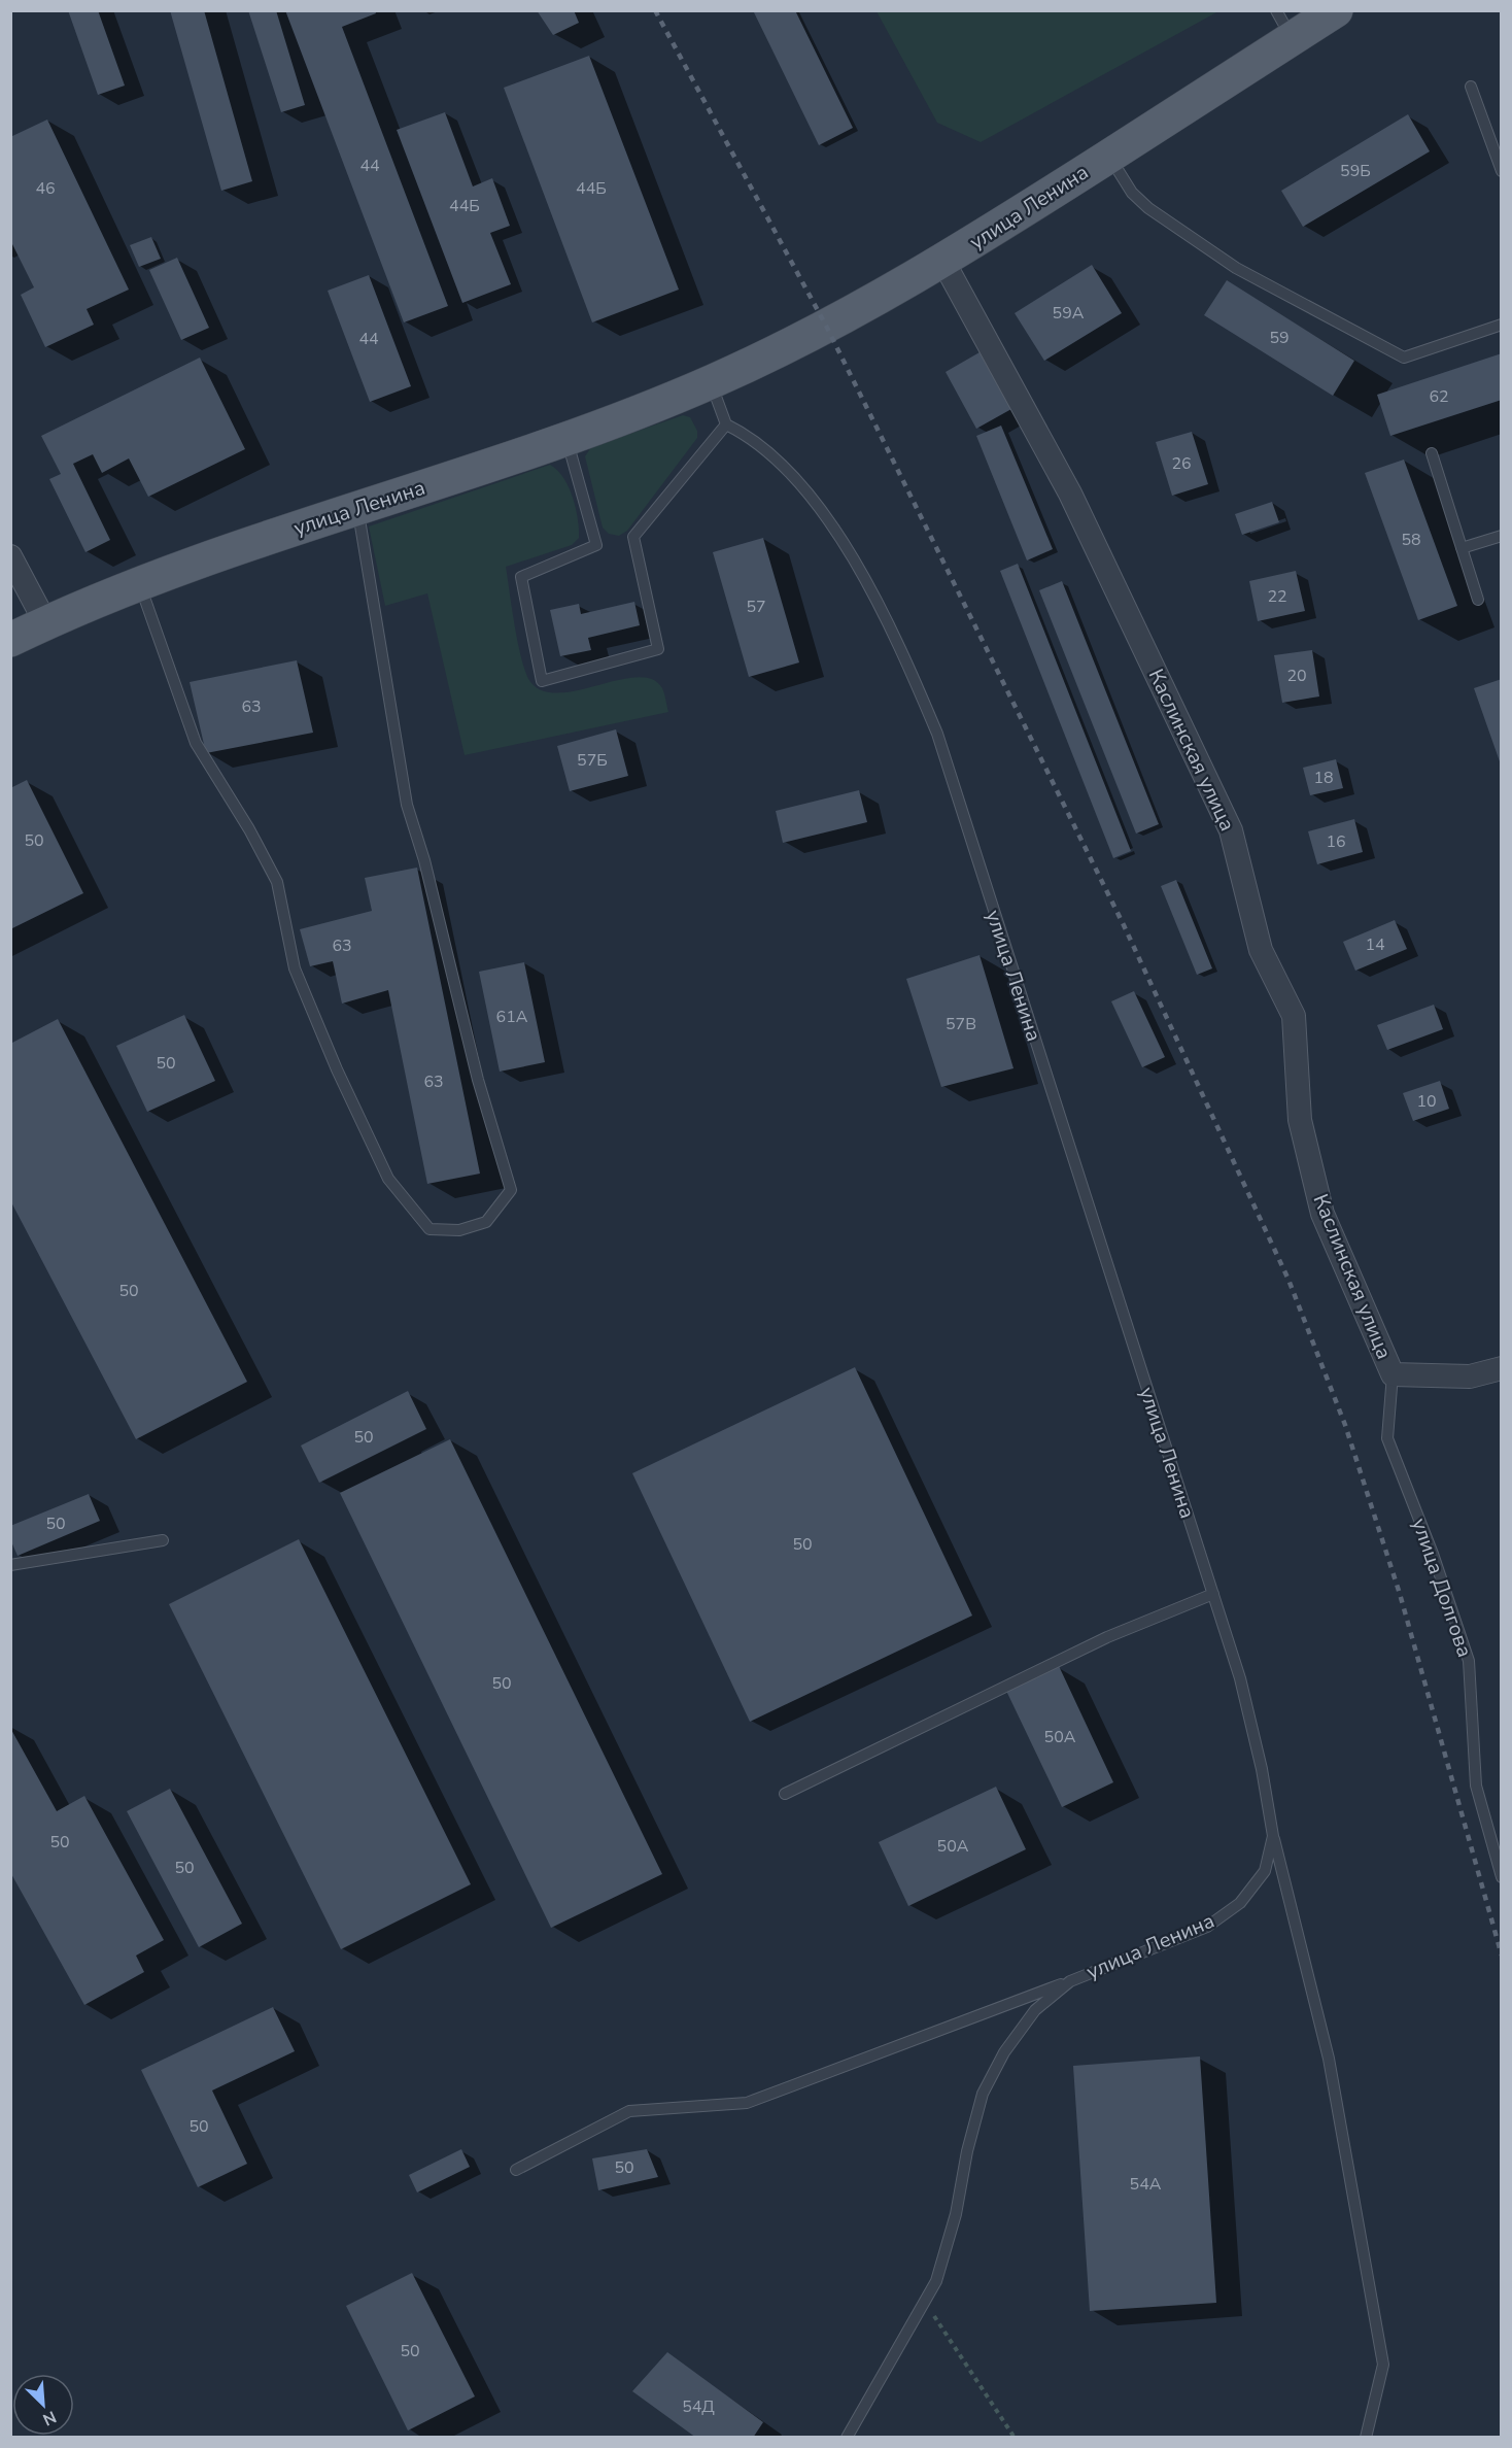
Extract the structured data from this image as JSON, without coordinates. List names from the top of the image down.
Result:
{
  "streets": {
    "main road": ["улица Ленина"],
    "street": ["Каслинская улица"],
    "lane": ["улица Долгова"]
  },
  "crossings": [
    ["улица Ленина", "Каслинская улица"],
    ["Каслинская улица", "улица Долгова"]
  ],
  "house_numbers": [
    "44",
    "59Б",
    "46",
    "44Б",
    "44Б",
    "59А",
    "59",
    "44",
    "62",
    "26",
    "58",
    "22",
    "57",
    "20",
    "63",
    "57Б",
    "18",
    "50",
    "16",
    "14",
    "63",
    "61А",
    "57В",
    "50",
    "63",
    "10",
    "50",
    "50",
    "50",
    "50",
    "50",
    "50А",
    "50",
    "50А",
    "50",
    "50",
    "50",
    "54А",
    "50",
    "54Д"
  ],
  "north": "bottom right"
}
